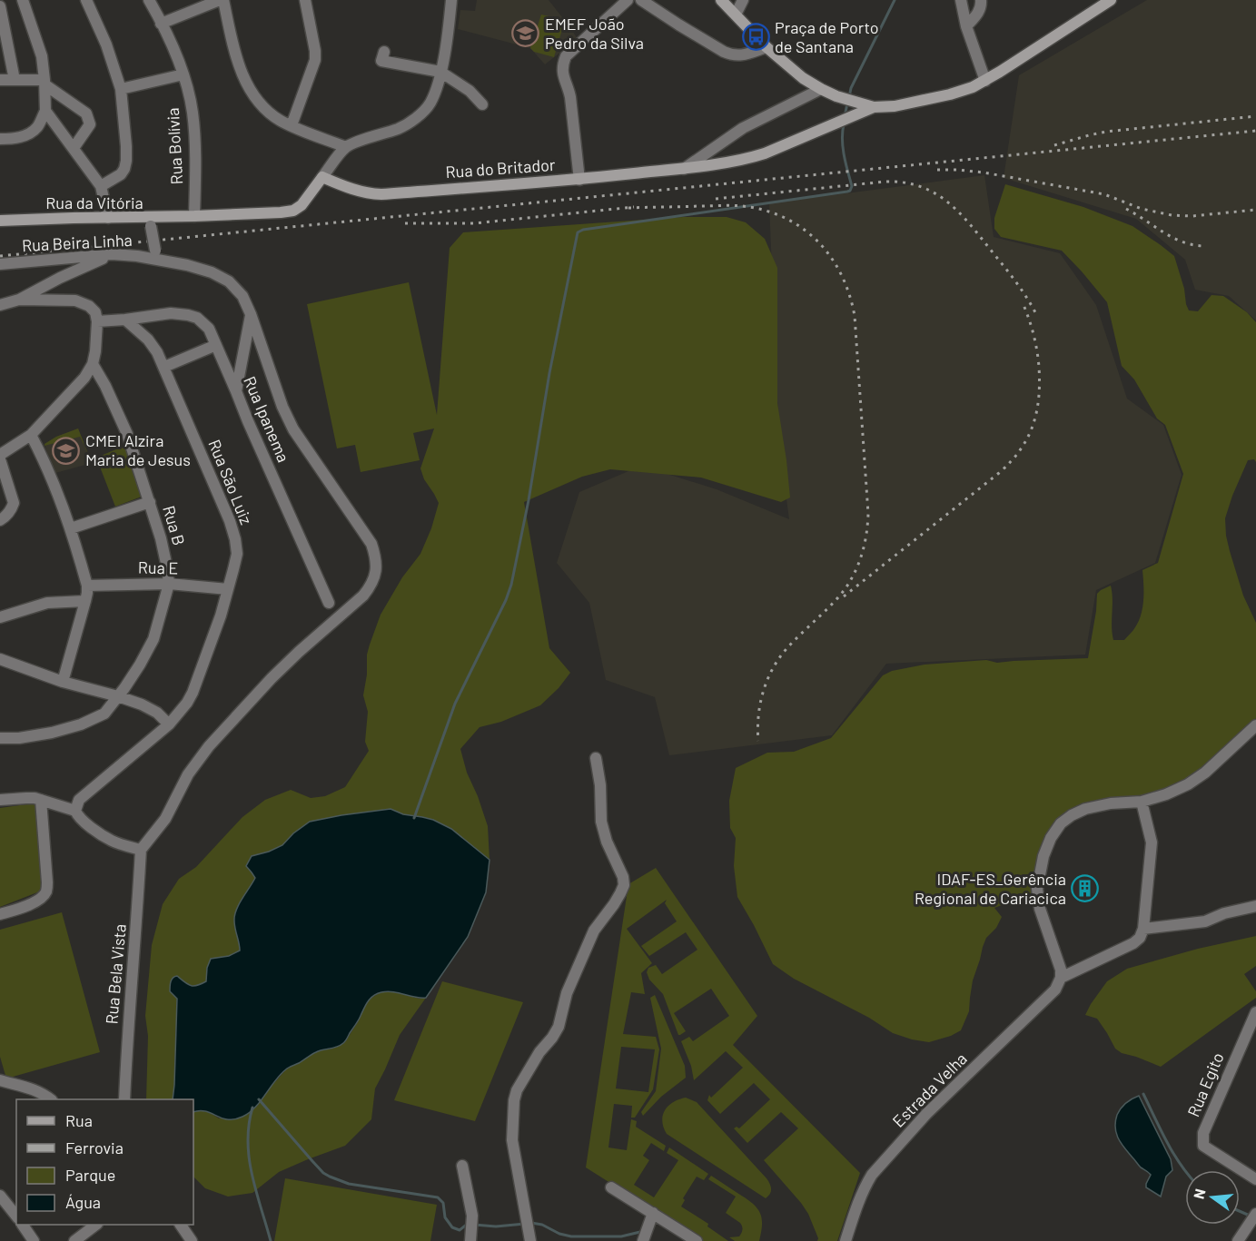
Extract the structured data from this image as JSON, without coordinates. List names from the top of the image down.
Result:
{
  "streets": {
    "street": [
      "Rua Bolívia",
      "Rua do Britador",
      "Rua da Vitória",
      "Rua Beira Linha",
      "Rua Ipanema",
      "Rua São Luiz",
      "Rua B",
      "Rua E",
      "Rua Bela Vista",
      "Rua Egito",
      "Estrada Velha"
    ]
  },
  "crossings": [
    ["Rua da Vitória", "Rua Beira Linha"],
    ["Rua Ipanema", "Rua São Luiz"],
    ["Rua São Luiz", "Rua E"],
    ["Rua B", "Rua E"]
  ],
  "places": {
    "school or university": ["EMEF João Pedro da Silva", "CMEI Alzira Maria de Jesus"],
    "bus stop": ["Praça de Porto de Santana"],
    "building": ["IDAF-ES_Gerência Regional de Cariacica"]
  },
  "legend": [
    "Rua",
    "Ferrovia",
    "Parque",
    "Água"
  ],
  "north": "left"
}
